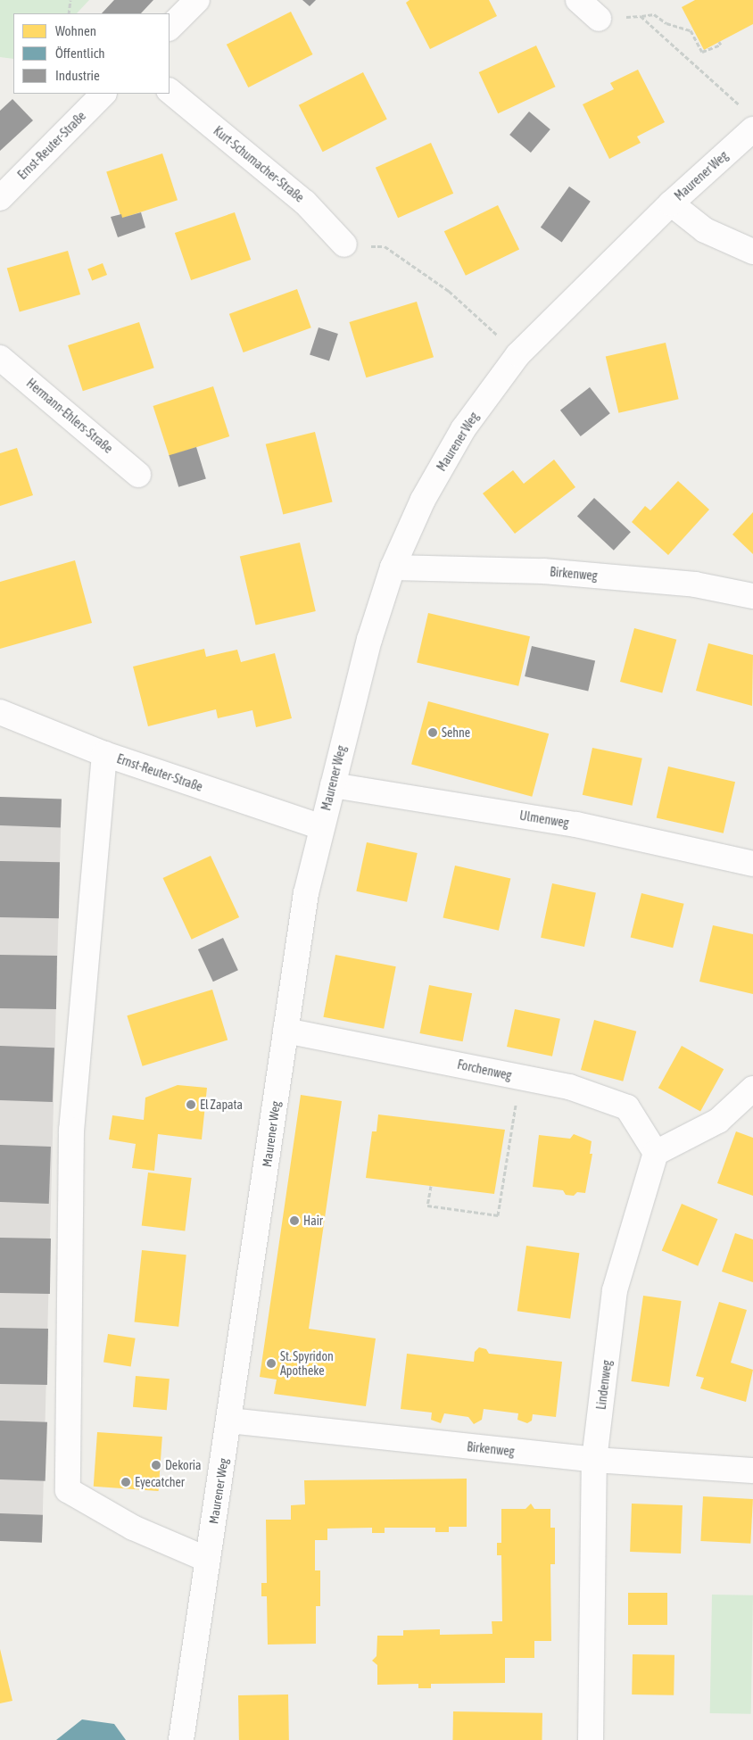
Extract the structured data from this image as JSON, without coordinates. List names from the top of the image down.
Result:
{
  "streets": {
    "street": [
      "Ernst-Reuter-Straße",
      "Kurt-Schumacher-Straße",
      "Maurener Weg",
      "Hermann-Ehlers-Straße",
      "Birkenweg",
      "Ulmenweg",
      "Forchenweg",
      "Lindenweg"
    ]
  },
  "crossings": [
    ["Ernst-Reuter-Straße", "Maurener Weg"],
    ["Maurener Weg", "Birkenweg"],
    ["Maurener Weg", "Ulmenweg"],
    ["Maurener Weg", "Forchenweg"],
    ["Birkenweg", "Lindenweg"],
    ["Forchenweg", "Lindenweg"]
  ],
  "places": [
    "Sehne",
    "El Zapata",
    "Hair",
    "St. Spyridon Apotheke",
    "Dekoria",
    "Eyecatcher"
  ],
  "legend": ["Wohnen", "Öffentlich", "Industrie"]
}
